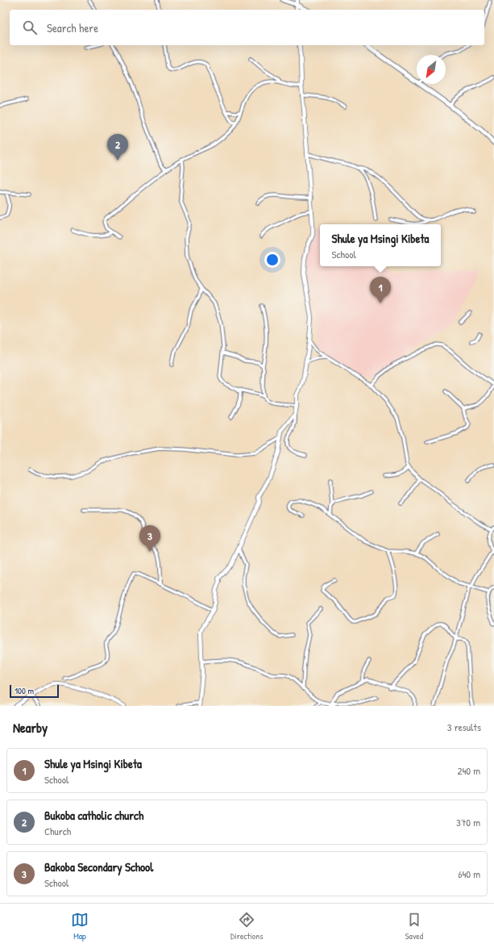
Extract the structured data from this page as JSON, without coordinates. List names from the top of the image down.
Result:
{
  "scale_bar": "100 m",
  "north": "bottom left",
  "page": {
    "search": "Search here",
    "pins": ["2", "1", "3"],
    "popup": ["Shule ya Msingi Kibeta", "School"],
    "scale": "100 m",
    "heading": ["Nearby", "3 results"],
    "list": [
      {
        "mark": "1",
        "name": "Shule ya Msingi Kibeta",
        "note": "School",
        "value": "240 m"
      },
      {
        "mark": "2",
        "name": "Bukoba catholic church",
        "note": "Church",
        "value": "370 m"
      },
      {
        "mark": "3",
        "name": "Bakoba Secondary School",
        "note": "School",
        "value": "640 m"
      }
    ],
    "nav": ["Map", "Directions", "Saved"]
  }
}
